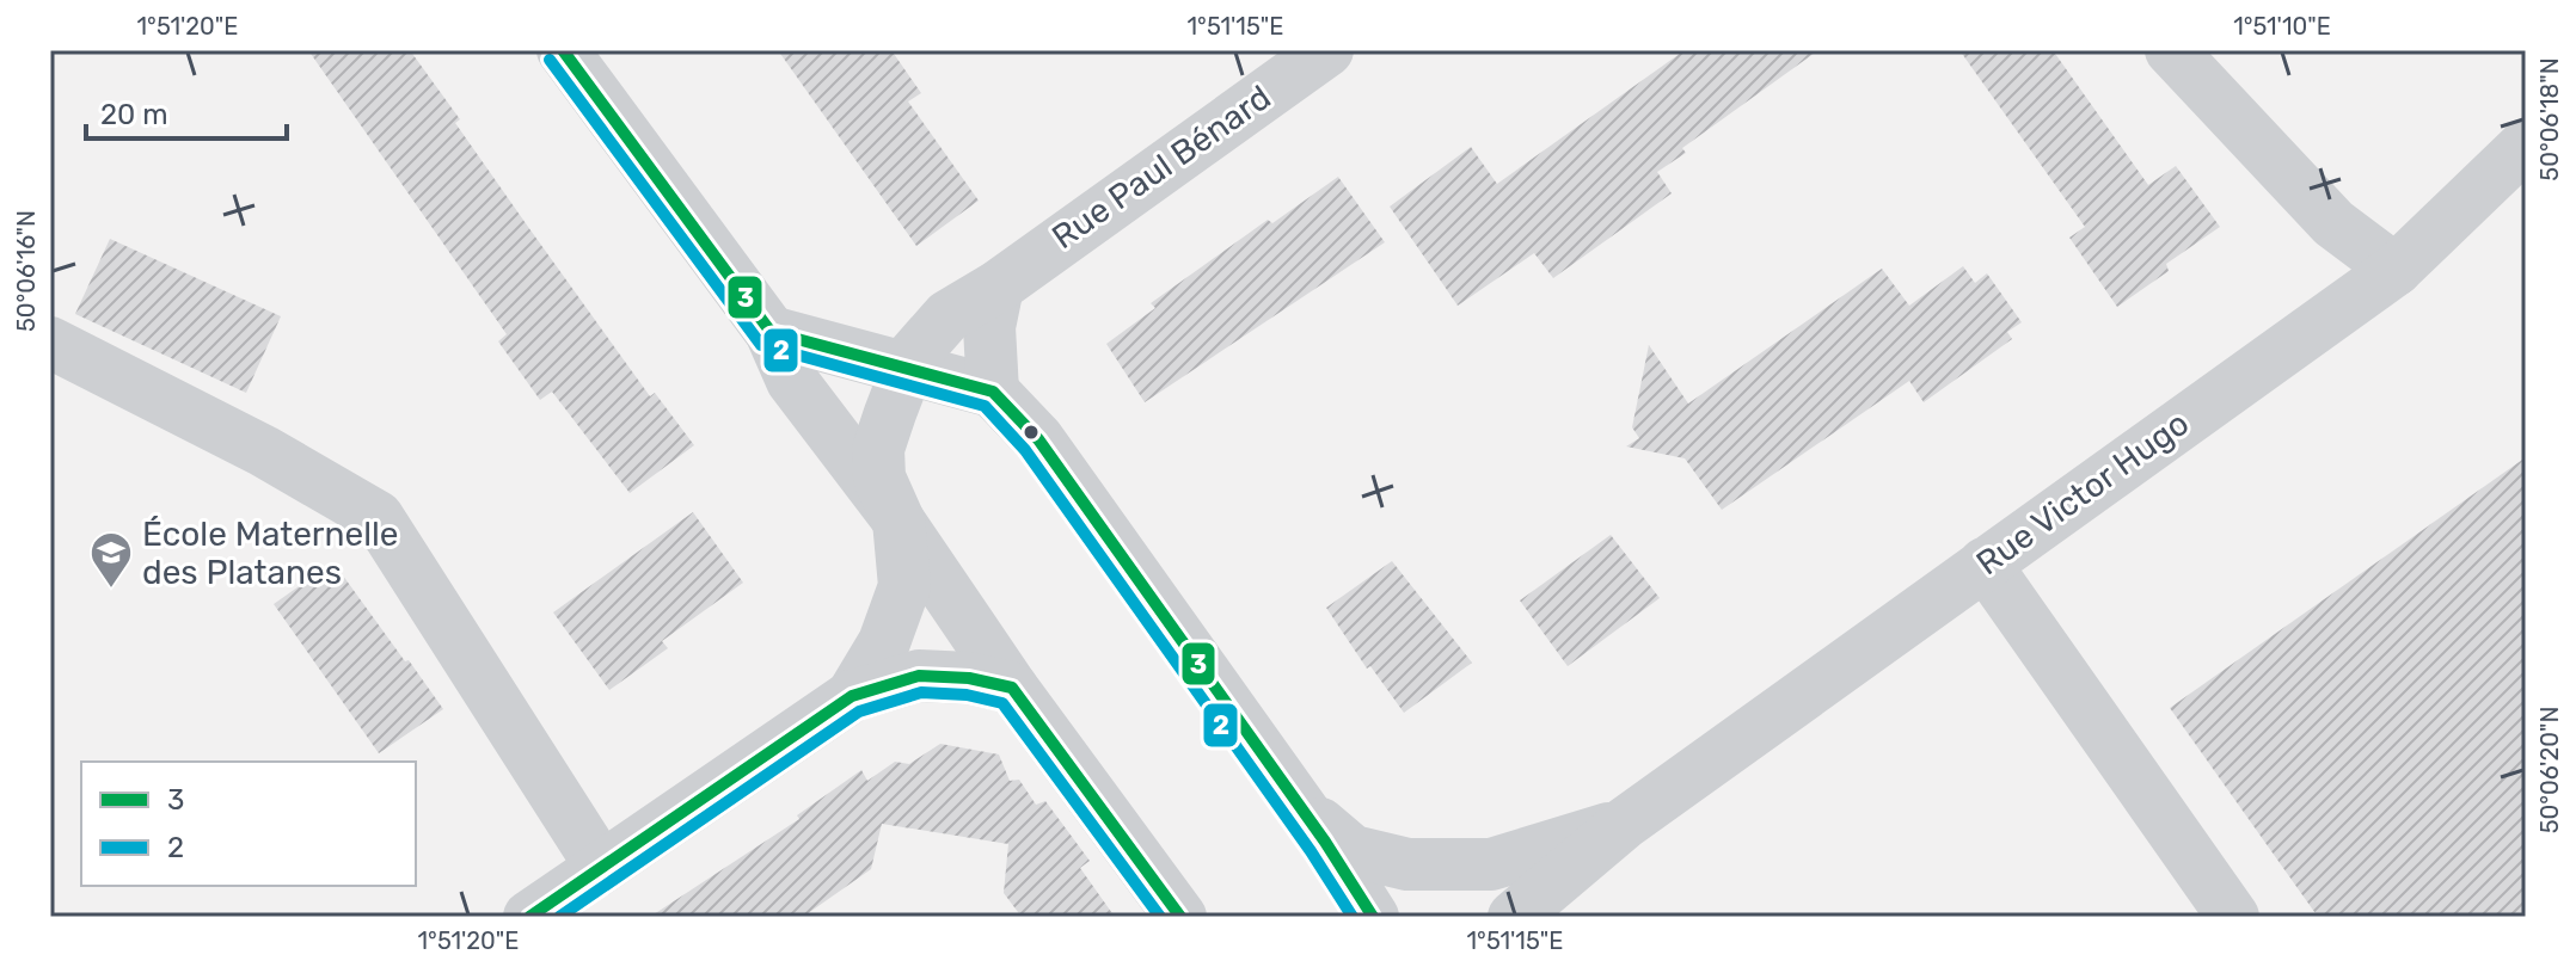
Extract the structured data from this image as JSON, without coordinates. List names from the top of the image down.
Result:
{
  "streets": {
    "street": ["Rue Paul Bénard", "Rue Victor Hugo"]
  },
  "crossings": [
    ["Rue Paul Bénard", "Rue Victor Hugo"]
  ],
  "places": {
    "school or university": ["École Maternelle des Platanes"]
  },
  "lines": ["transit line 3", "transit line 2"],
  "legend": ["3", "2"],
  "scale_bar": "20 m",
  "coordinates": [
    "1°51'20\"E",
    "1°51'15\"E",
    "1°51'10\"E",
    "50°06'18\"N",
    "50°06'16\"N",
    "50°06'20\"N"
  ]
}
